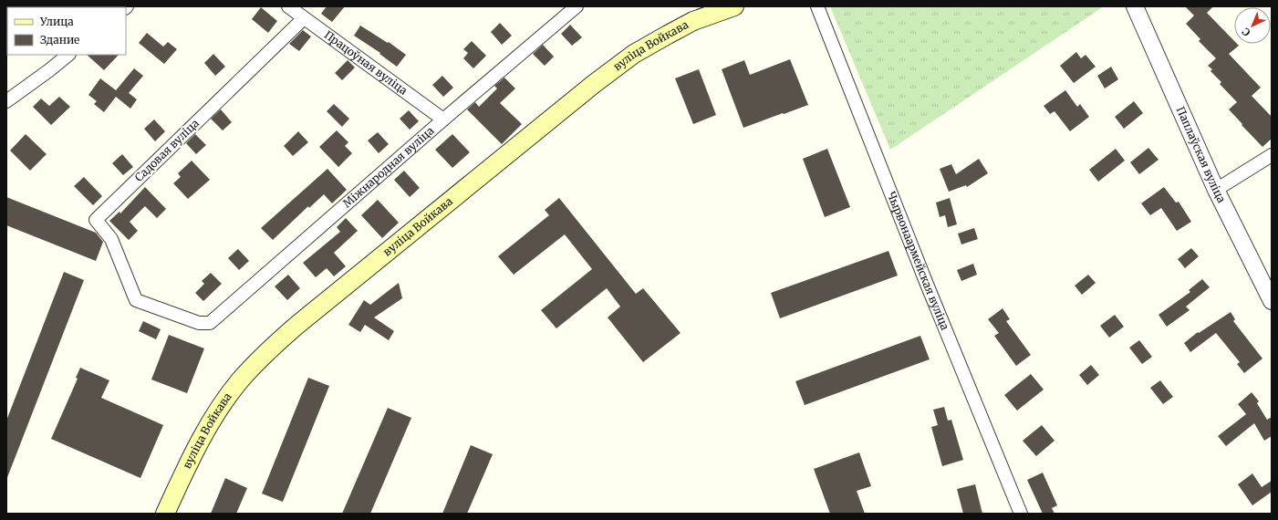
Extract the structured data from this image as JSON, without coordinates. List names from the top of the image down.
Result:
{
  "streets": {
    "main road": ["вуліца Войкава"],
    "street": [
      "Працоўная вуліца",
      "Садовая вуліца",
      "Паплаўская вуліца",
      "Міжнародная вуліца",
      "Чырвонаармейская вуліца"
    ]
  },
  "crossings": [
    ["Працоўная вуліца", "Садовая вуліца"],
    ["Працоўная вуліца", "Міжнародная вуліца"],
    ["Садовая вуліца", "Міжнародная вуліца"]
  ],
  "legend": ["Улица", "Здание"],
  "north": "bottom left"
}
